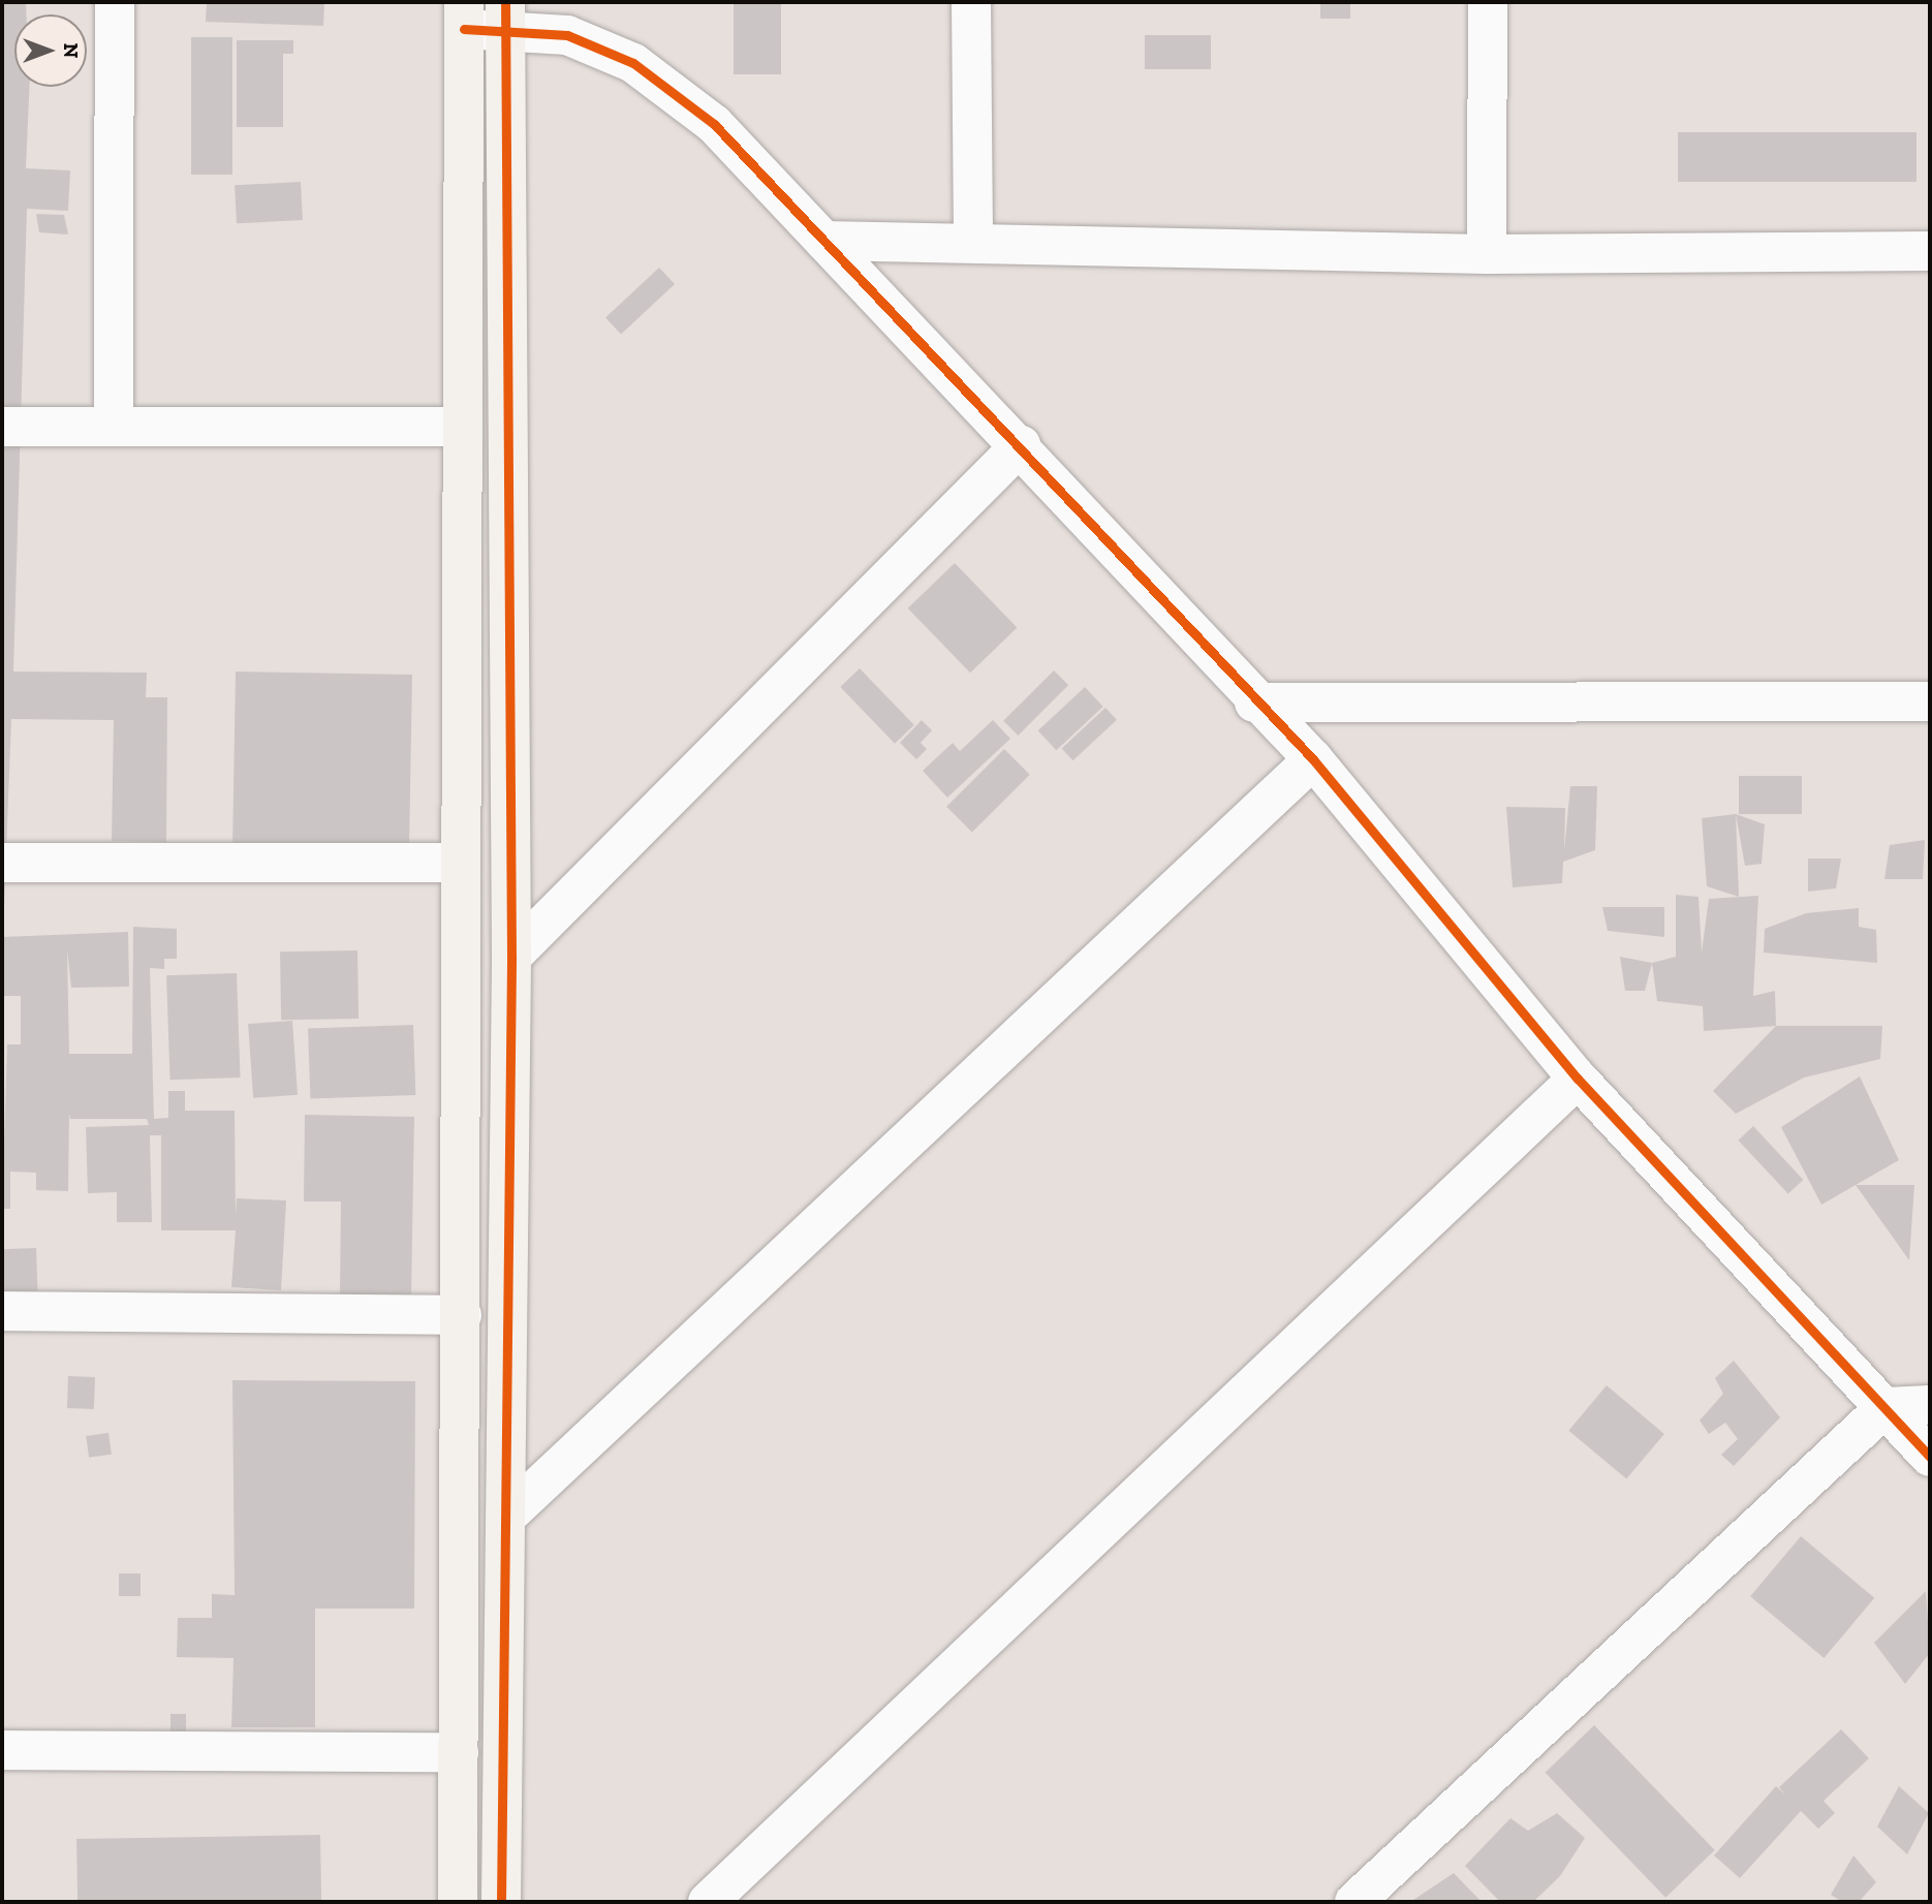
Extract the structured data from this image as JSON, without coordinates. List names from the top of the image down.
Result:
{
  "north": "right"
}
